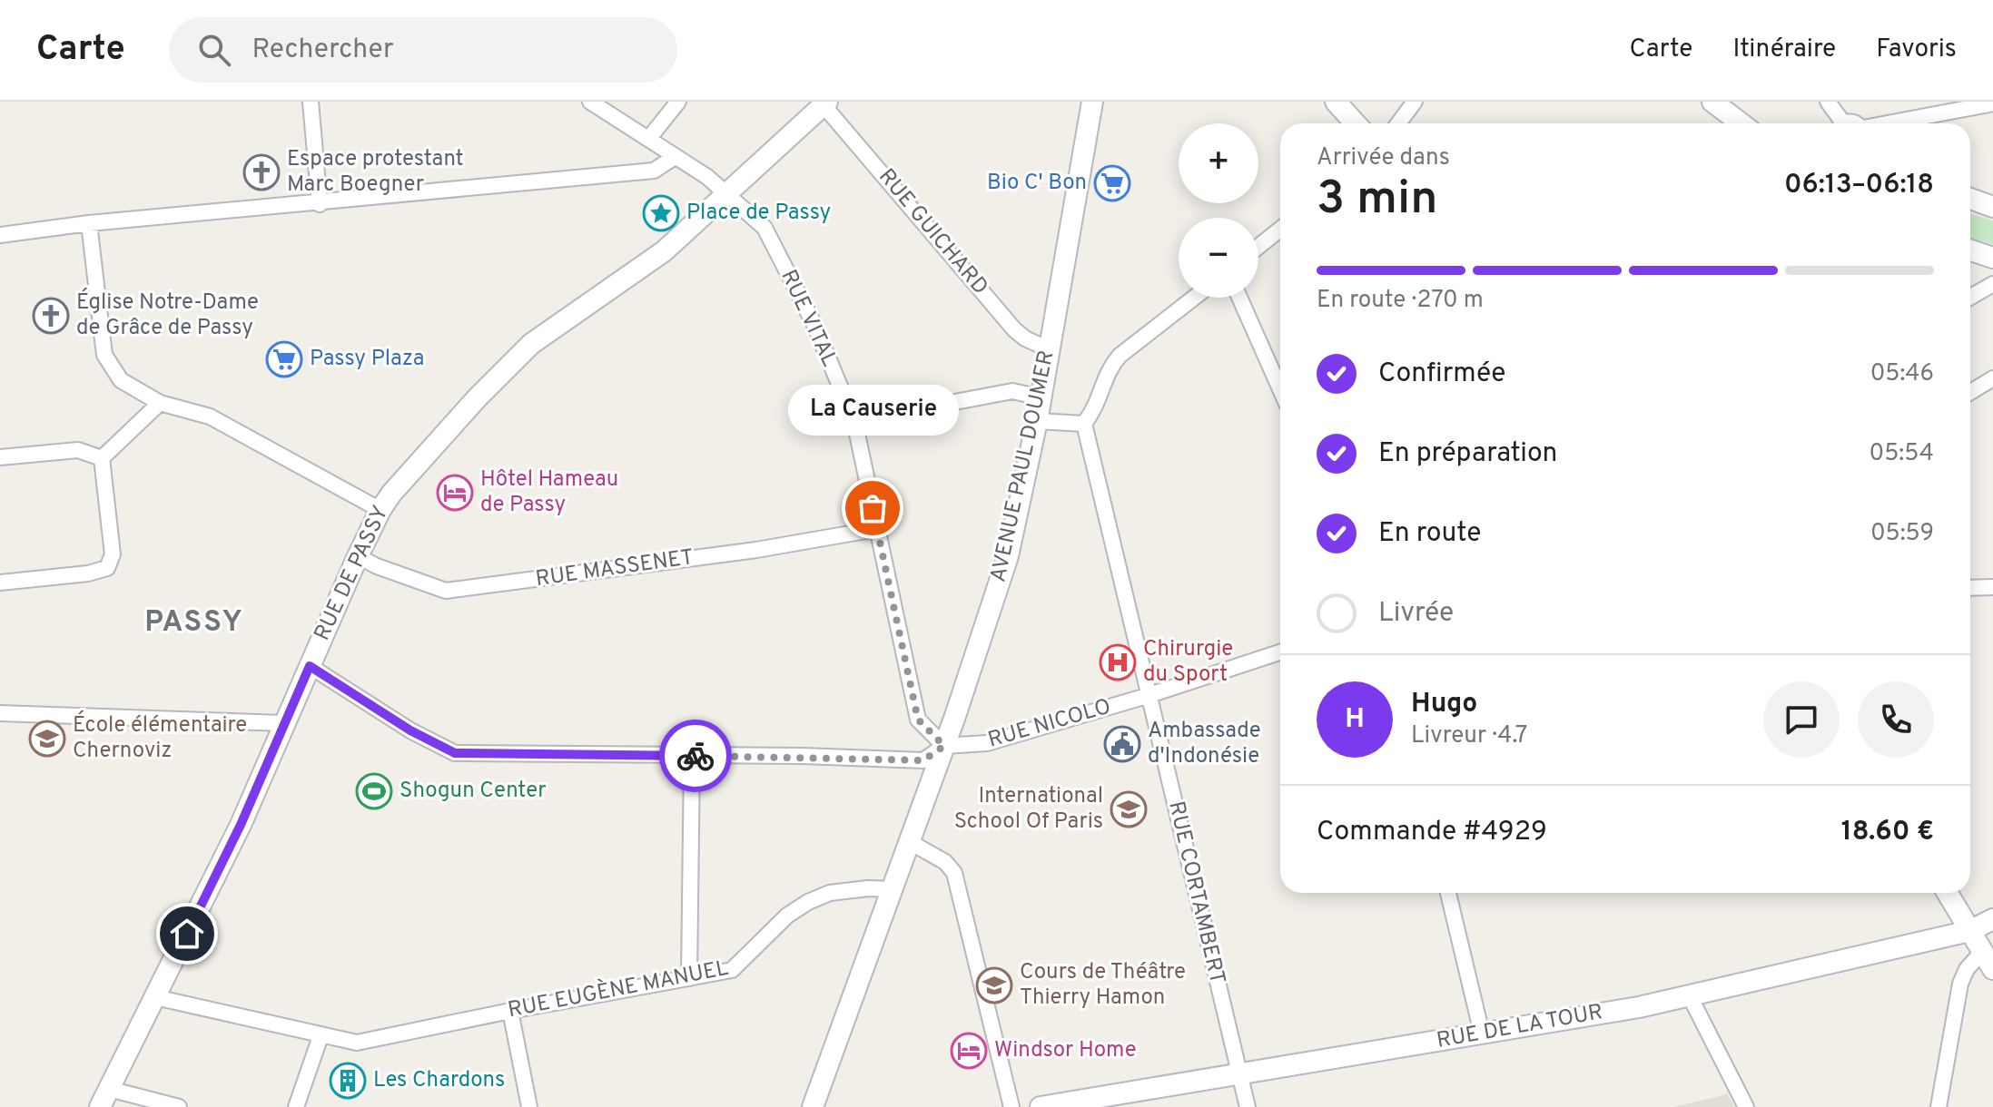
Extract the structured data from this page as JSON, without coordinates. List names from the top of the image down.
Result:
{
  "streets": {
    "street": [
      "RUE GUICHARD",
      "RUE VITAL",
      "AVENUE PAUL DOUMER",
      "RUE MASSENET",
      "RUE DE PASSY",
      "RUE NICOLO",
      "RUE CORTAMBERT",
      "RUE EUGÈNE MANUEL",
      "RUE DE LA TOUR"
    ]
  },
  "crossings": [
    ["RUE GUICHARD", "AVENUE PAUL DOUMER"],
    ["RUE GUICHARD", "RUE DE PASSY"],
    ["RUE VITAL", "AVENUE PAUL DOUMER"],
    ["RUE VITAL", "RUE MASSENET"],
    ["RUE VITAL", "RUE DE PASSY"],
    ["RUE VITAL", "RUE NICOLO"],
    ["AVENUE PAUL DOUMER", "RUE NICOLO"],
    ["AVENUE PAUL DOUMER", "RUE EUGÈNE MANUEL"],
    ["RUE MASSENET", "RUE DE PASSY"],
    ["RUE DE PASSY", "RUE NICOLO"],
    ["RUE DE PASSY", "RUE EUGÈNE MANUEL"],
    ["RUE NICOLO", "RUE CORTAMBERT"],
    ["RUE CORTAMBERT", "RUE DE LA TOUR"]
  ],
  "districts": ["PASSY"],
  "places": {
    "church": ["Espace protestant Marc Boegner", "Église Notre-Dame de Grâce de Passy"],
    "supermarket": ["Bio C' Bon", "Passy Plaza"],
    "place": ["Place de Passy"],
    "hotel": ["Hôtel Hameau de Passy", "Windsor Home"],
    "other": ["La Causerie"],
    "hospital": ["Chirurgie du Sport"],
    "school or university": ["École élémentaire Chernoviz", "International School Of Paris", "Cours de Théâtre Thierry Hamon"],
    "public building": ["Ambassade d'Indonésie"],
    "sports": ["Shogun Center"],
    "building": ["Les Chardons"]
  },
  "page": {
    "header": "Carte",
    "search": "Rechercher",
    "nav": ["Carte", "Itinéraire", "Favoris"],
    "map_buttons": ["+", "−"],
    "heading": ["3 min", "Arrivée dans", "06:13–06:18"],
    "panel": [
      "Hugo",
      "Livreur · 4.7",
      "Commande #4929",
      "18.60 €"
    ],
    "bar": "En route · 270 m",
    "list": [
      ["Confirmée", "05:46"],
      ["En préparation", "05:54"],
      ["En route", "05:59"],
      "Livrée"
    ],
    "bubble": "La Causerie",
    "round": "H"
  }
}
